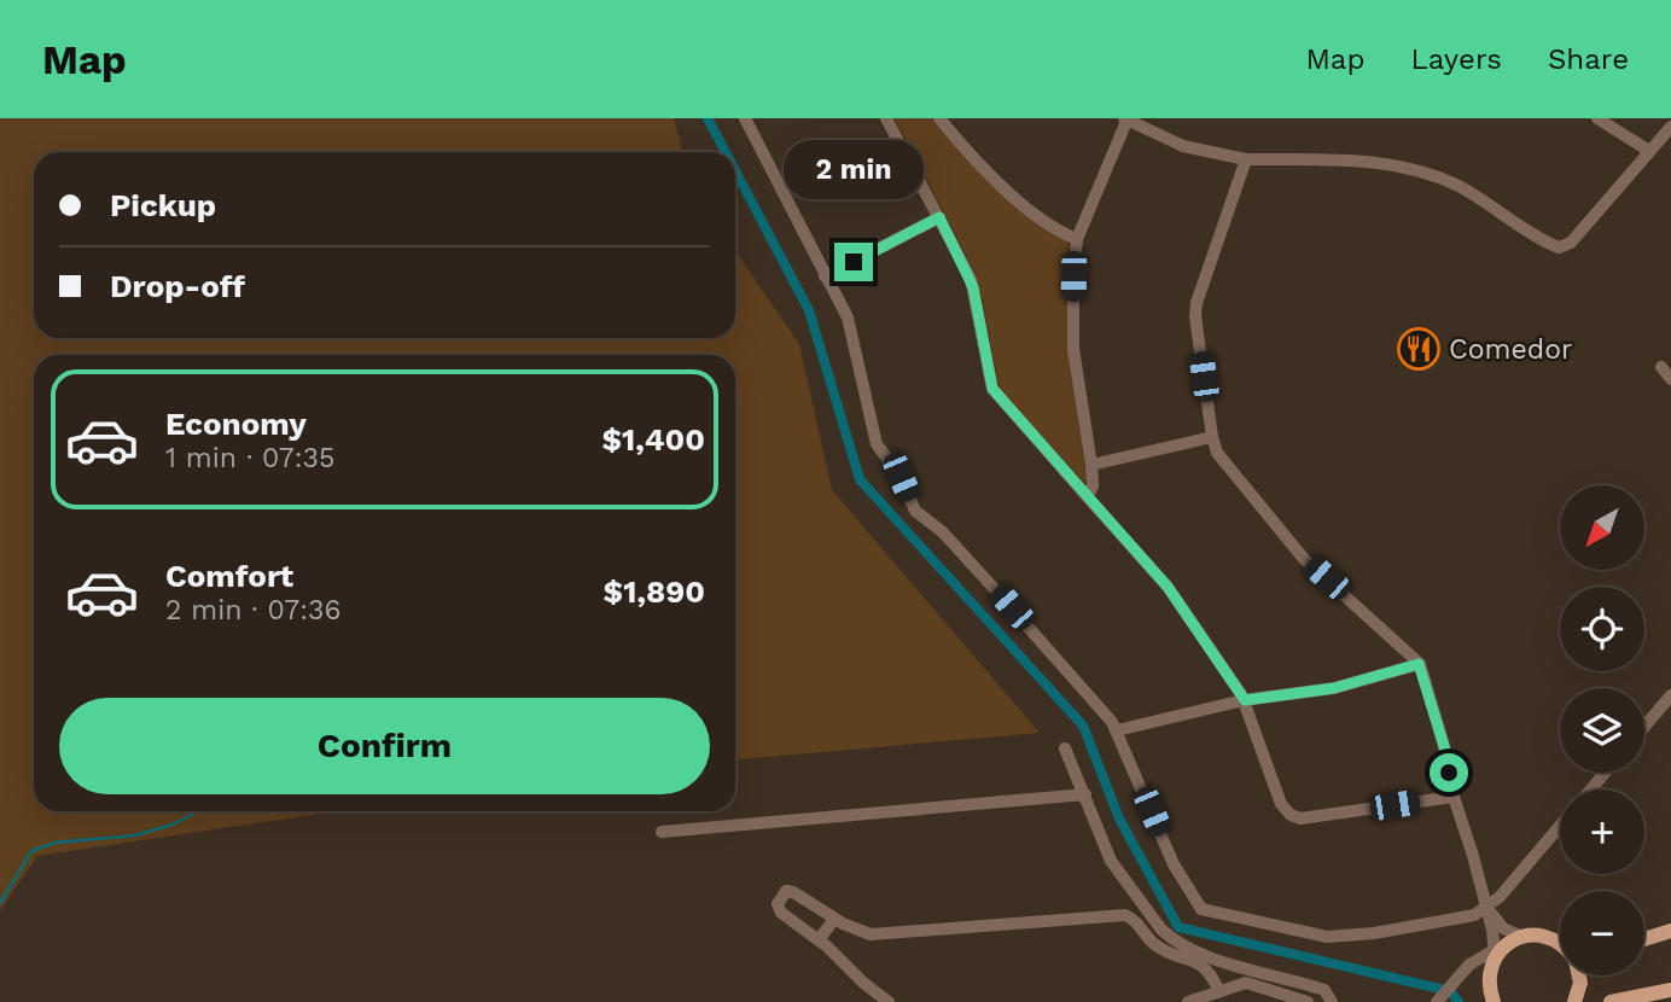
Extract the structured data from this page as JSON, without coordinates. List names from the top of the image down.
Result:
{
  "places": {
    "restaurant": ["Comedor"]
  },
  "north": "bottom left",
  "page": {
    "header": "Map",
    "nav": ["Map", "Layers", "Share"],
    "bubble": "2 min",
    "banner": ["Pickup", "Drop-off"],
    "list": [
      {
        "name": "Economy",
        "note": "1 min · 07:35",
        "value": "$1,400"
      },
      {
        "name": "Comfort",
        "note": "2 min · 07:36",
        "value": "$1,890"
      }
    ],
    "map_buttons": ["+", "−"],
    "buttons": "Confirm"
  }
}
